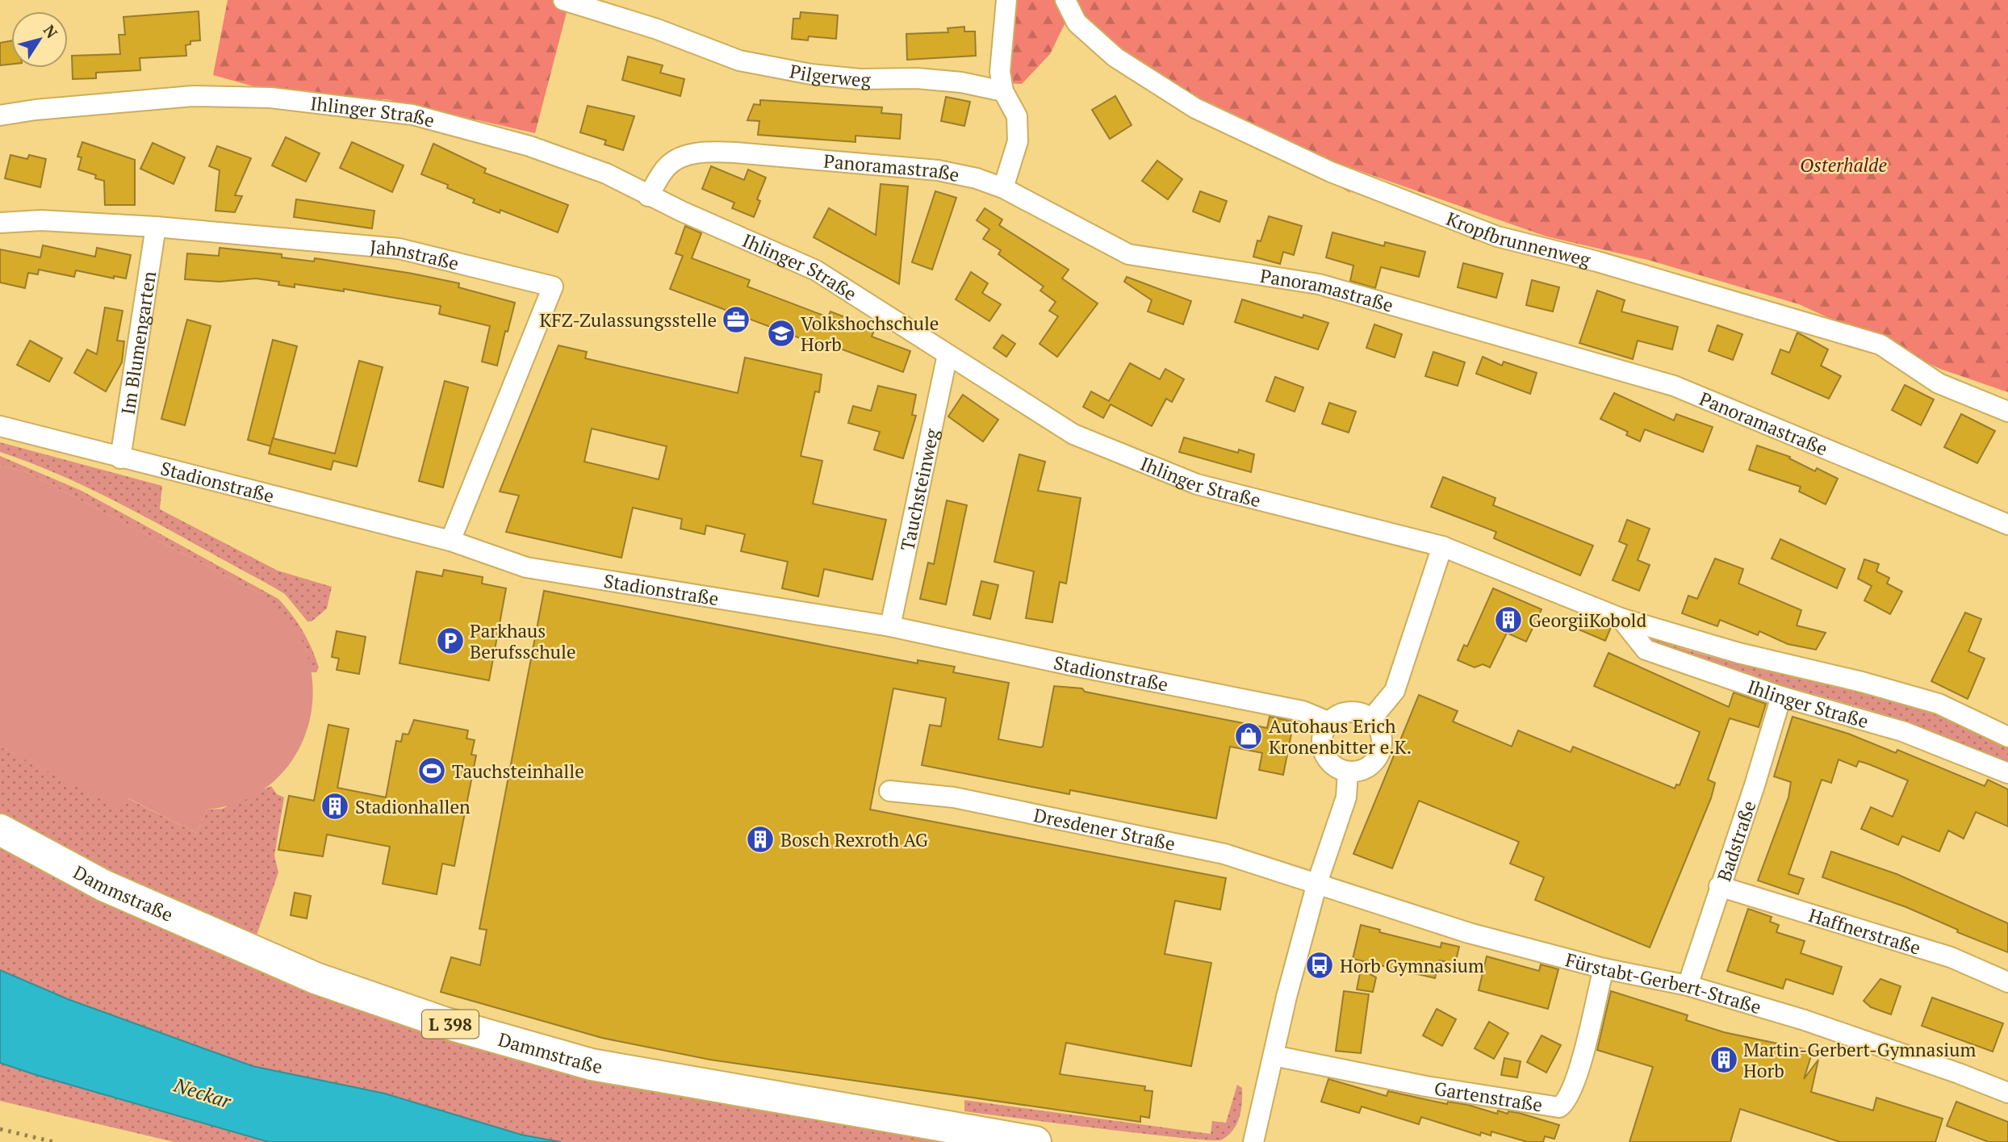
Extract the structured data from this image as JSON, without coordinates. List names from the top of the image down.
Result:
{
  "streets": {
    "main road": ["Dammstraße", "L 398"],
    "street": [
      "Pilgerweg",
      "Ihlinger Straße",
      "Panoramastraße",
      "Kropfbrunnenweg",
      "Jahnstraße",
      "Im Blumengarten",
      "Stadionstraße",
      "Tauchsteinweg",
      "Dresdener Straße",
      "Badstraße",
      "Haffnerstraße",
      "Fürstabt-Gerbert-Straße",
      "Gartenstraße"
    ]
  },
  "crossings": [
    ["Ihlinger Straße", "Panoramastraße"],
    ["Ihlinger Straße", "Tauchsteinweg"],
    ["Ihlinger Straße", "Badstraße"],
    ["Jahnstraße", "Im Blumengarten"],
    ["Jahnstraße", "Stadionstraße"],
    ["Im Blumengarten", "Stadionstraße"],
    ["Stadionstraße", "Tauchsteinweg"],
    ["Dresdener Straße", "Fürstabt-Gerbert-Straße"],
    ["Badstraße", "Haffnerstraße"],
    ["Badstraße", "Fürstabt-Gerbert-Straße"],
    ["Fürstabt-Gerbert-Straße", "Gartenstraße"]
  ],
  "water": ["Neckar"],
  "parks": ["Osterhalde"],
  "places": {
    "office": ["KFZ-Zulassungsstelle"],
    "school or university": ["Volkshochschule Horb"],
    "building": [
      "GeorgiiKobold",
      "Stadionhallen",
      "Bosch Rexroth AG",
      "Martin-Gerbert-Gymnasium Horb"
    ],
    "parking": ["Parkhaus Berufsschule"],
    "shop": ["Autohaus Erich Kronenbitter e.K."],
    "sports": ["Tauchsteinhalle"],
    "bus stop": ["Horb Gymnasium"]
  },
  "north": "top right"
}
